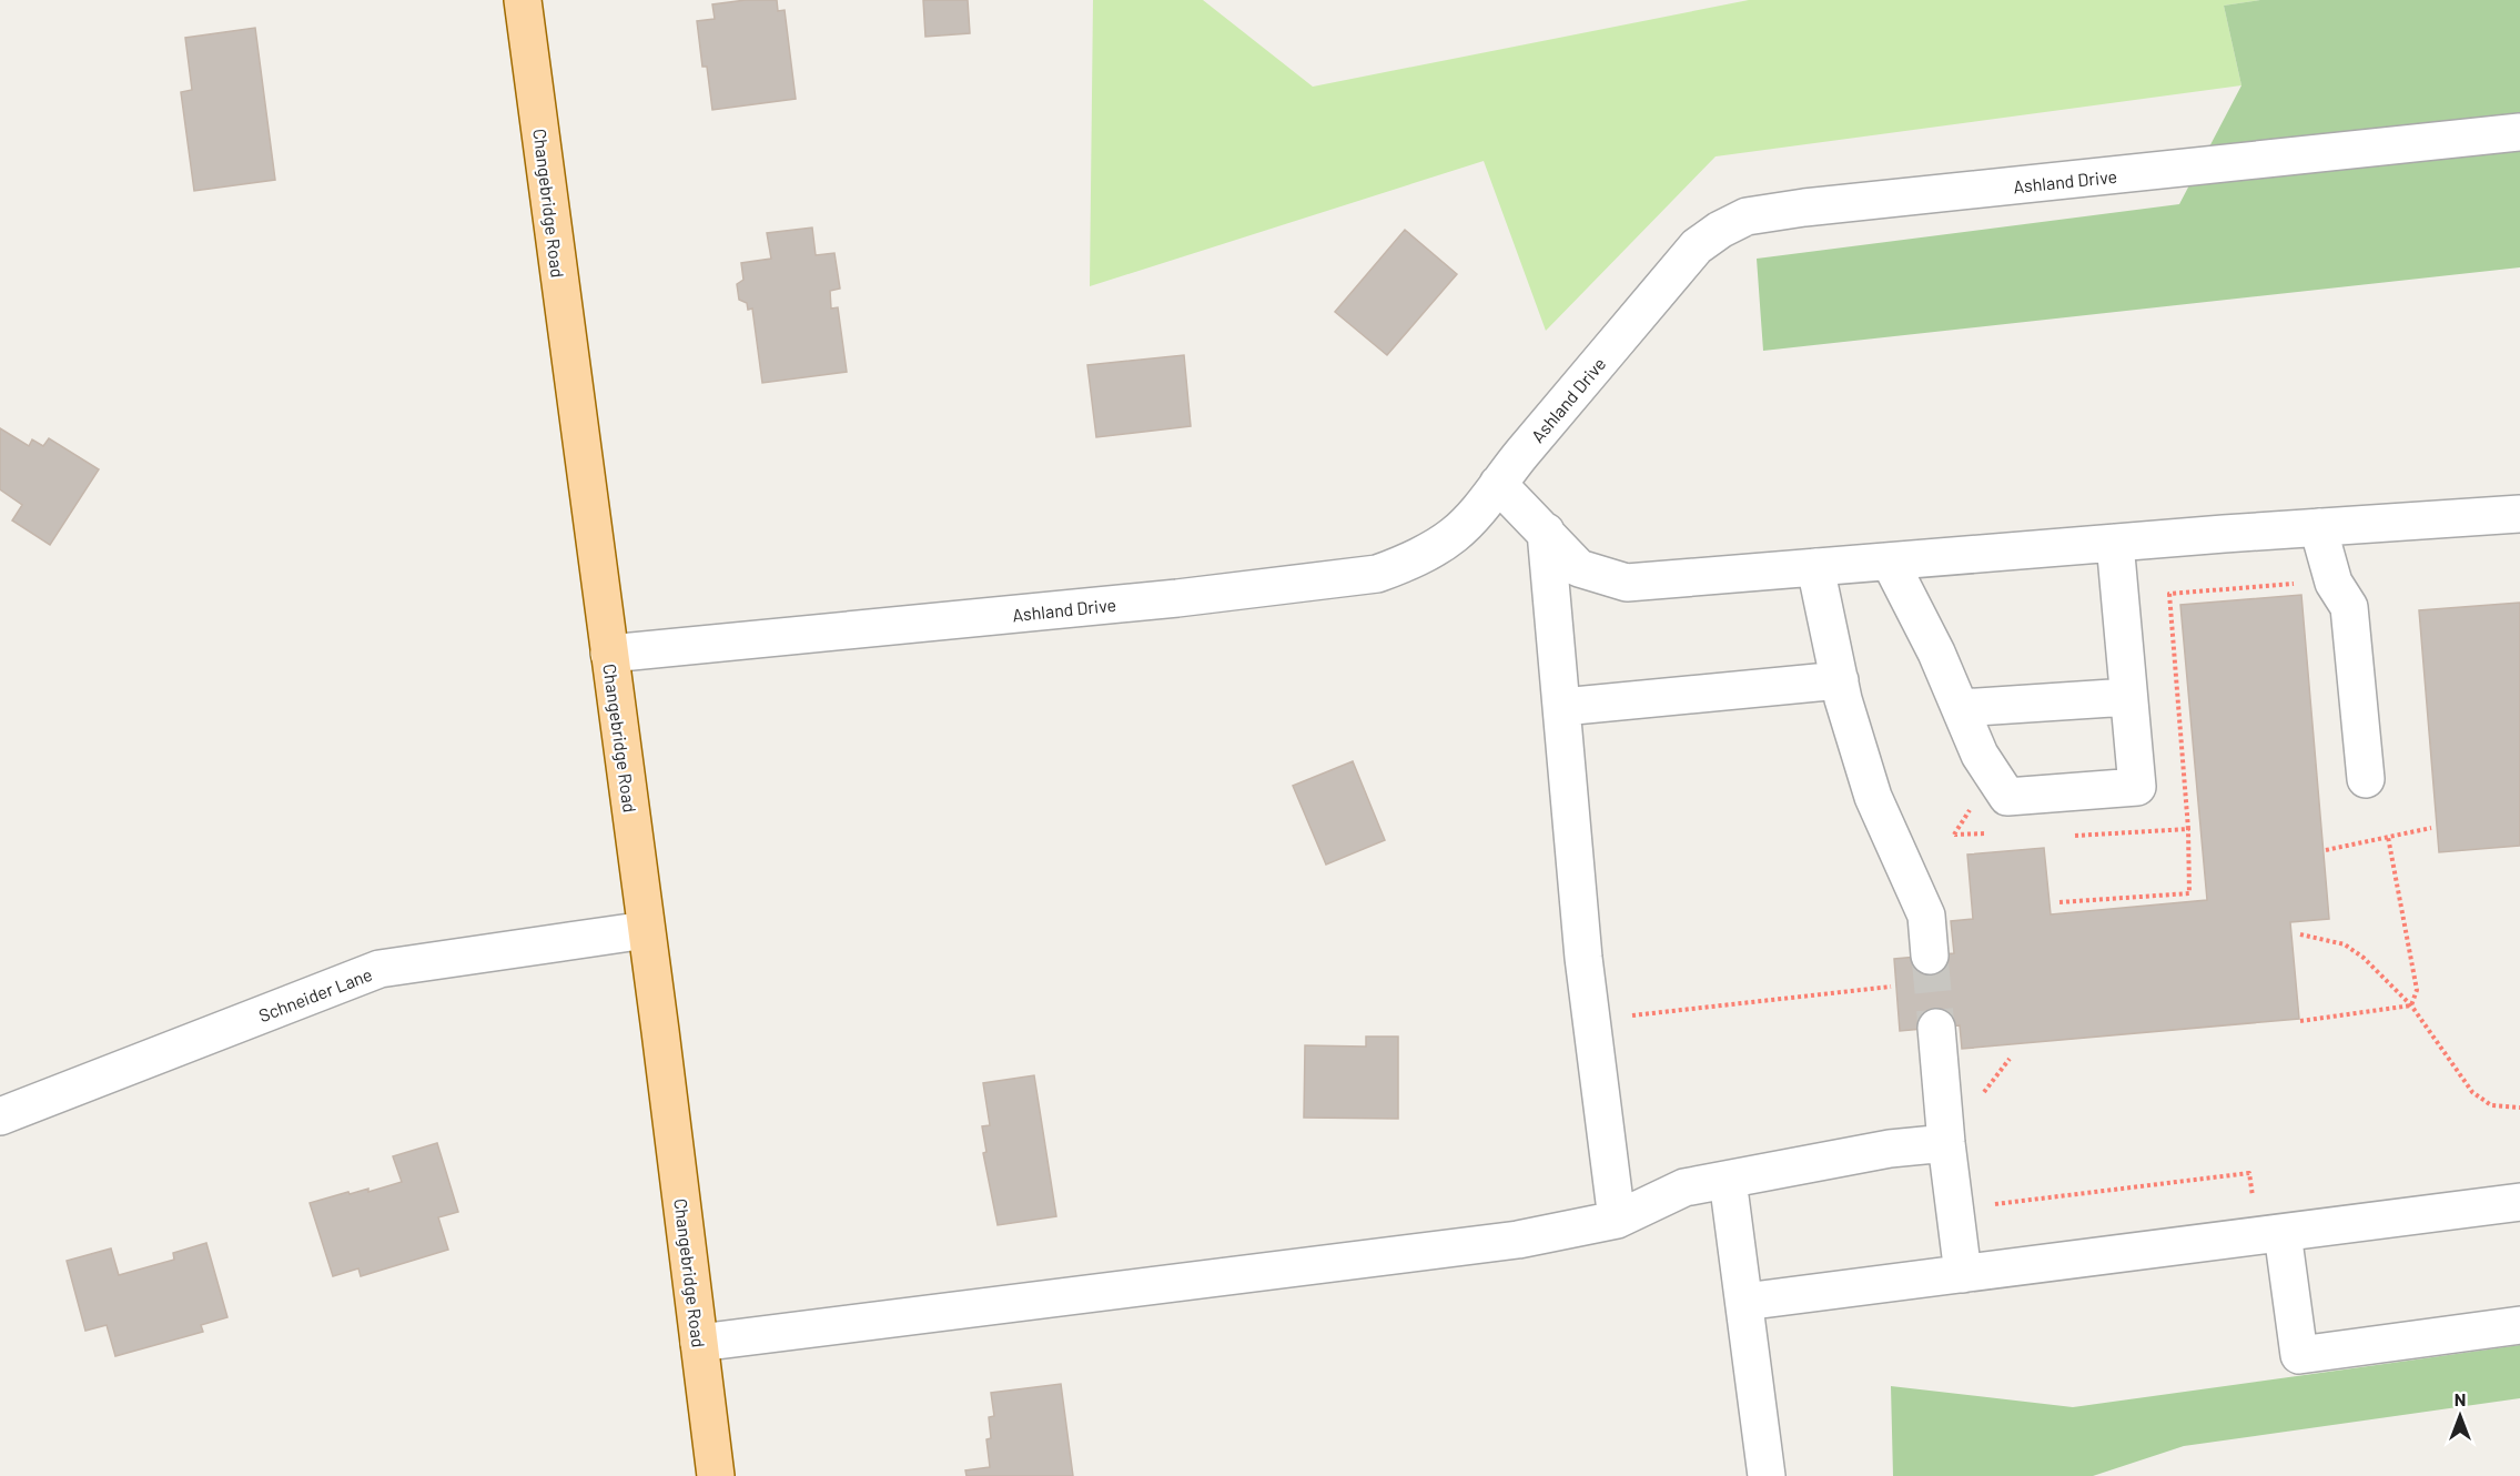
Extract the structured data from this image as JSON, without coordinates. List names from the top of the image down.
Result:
{
  "streets": {
    "main road": ["Changebridge Road"],
    "street": ["Ashland Drive", "Schneider Lane"]
  },
  "crossings": [
    ["Ashland Drive", "Changebridge Road"],
    ["Changebridge Road", "Schneider Lane"]
  ],
  "north": "top"
}
